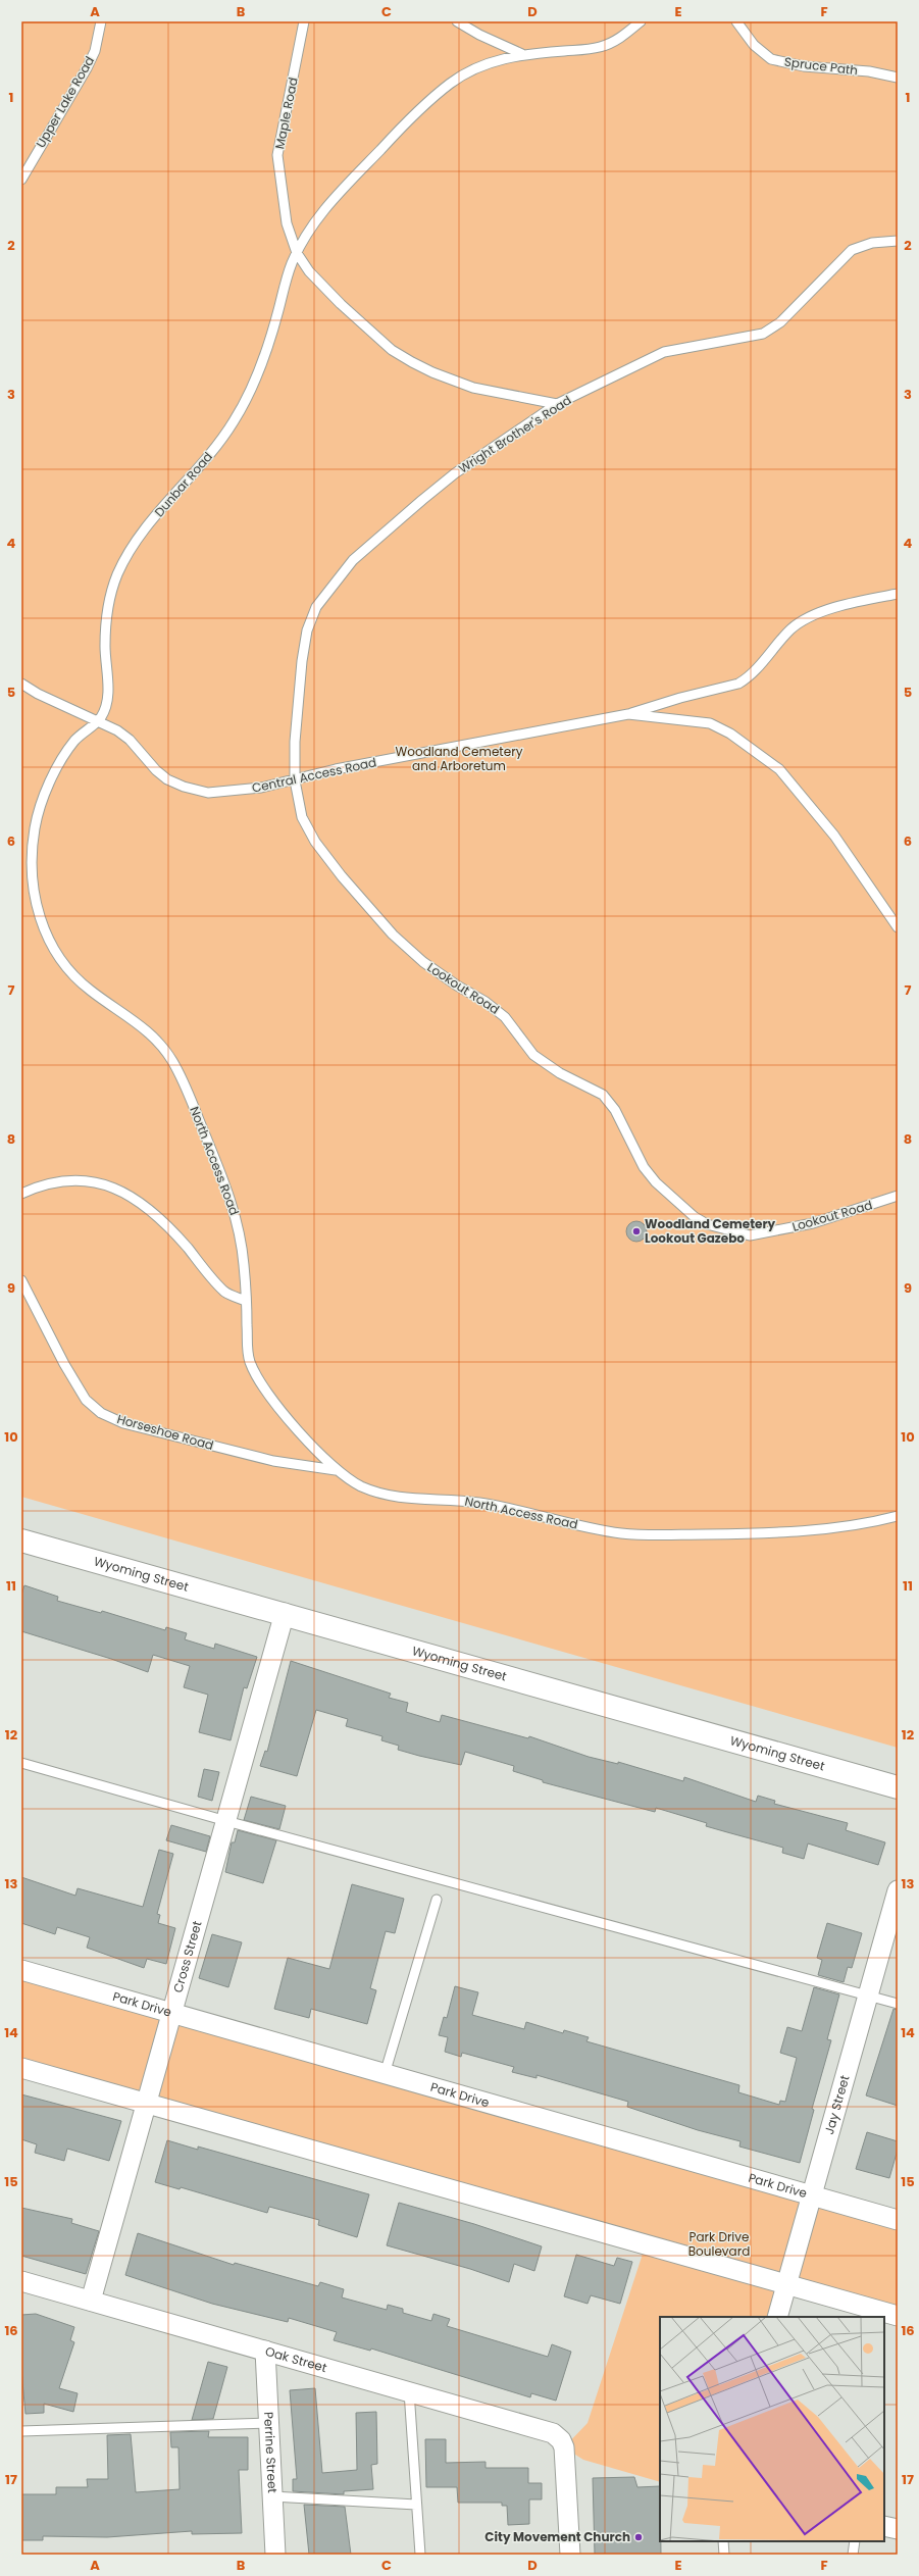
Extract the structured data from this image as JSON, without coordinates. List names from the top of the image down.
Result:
{
  "streets": {
    "street": [
      "Wyoming Street",
      "Cross Street",
      "Park Drive",
      "Jay Street",
      "Oak Street",
      "Perrine Street"
    ],
    "lane": [
      "Spruce Path",
      "Upper Lake Road",
      "Maple Road",
      "Wright Brother's Road",
      "Dunbar Road",
      "Central Access Road",
      "Lookout Road",
      "North Access Road",
      "Horseshoe Road"
    ]
  },
  "crossings": [
    ["Maple Road", "Wright Brother's Road"],
    ["Maple Road", "Dunbar Road"],
    ["Wright Brother's Road", "Central Access Road"],
    ["Wright Brother's Road", "Lookout Road"],
    ["Dunbar Road", "Central Access Road"],
    ["Dunbar Road", "North Access Road"],
    ["Central Access Road", "Lookout Road"],
    ["Central Access Road", "North Access Road"],
    ["North Access Road", "Horseshoe Road"],
    ["Wyoming Street", "Cross Street"],
    ["Cross Street", "Park Drive"],
    ["Cross Street", "Oak Street"],
    ["Park Drive", "Jay Street"],
    ["Oak Street", "Perrine Street"]
  ],
  "parks": ["Woodland Cemetery and Arboretum", "Park Drive Boulevard"],
  "places": ["Woodland Cemetery Lookout Gazebo", "City Movement Church"],
  "grid": {
    "columns": [
      "A",
      "B",
      "C",
      "D",
      "E",
      "F"
    ],
    "rows": [
      "1",
      "2",
      "3",
      "4",
      "5",
      "6",
      "7",
      "8",
      "9",
      "10",
      "11",
      "12",
      "13",
      "14",
      "15",
      "16",
      "17"
    ]
  }
}
